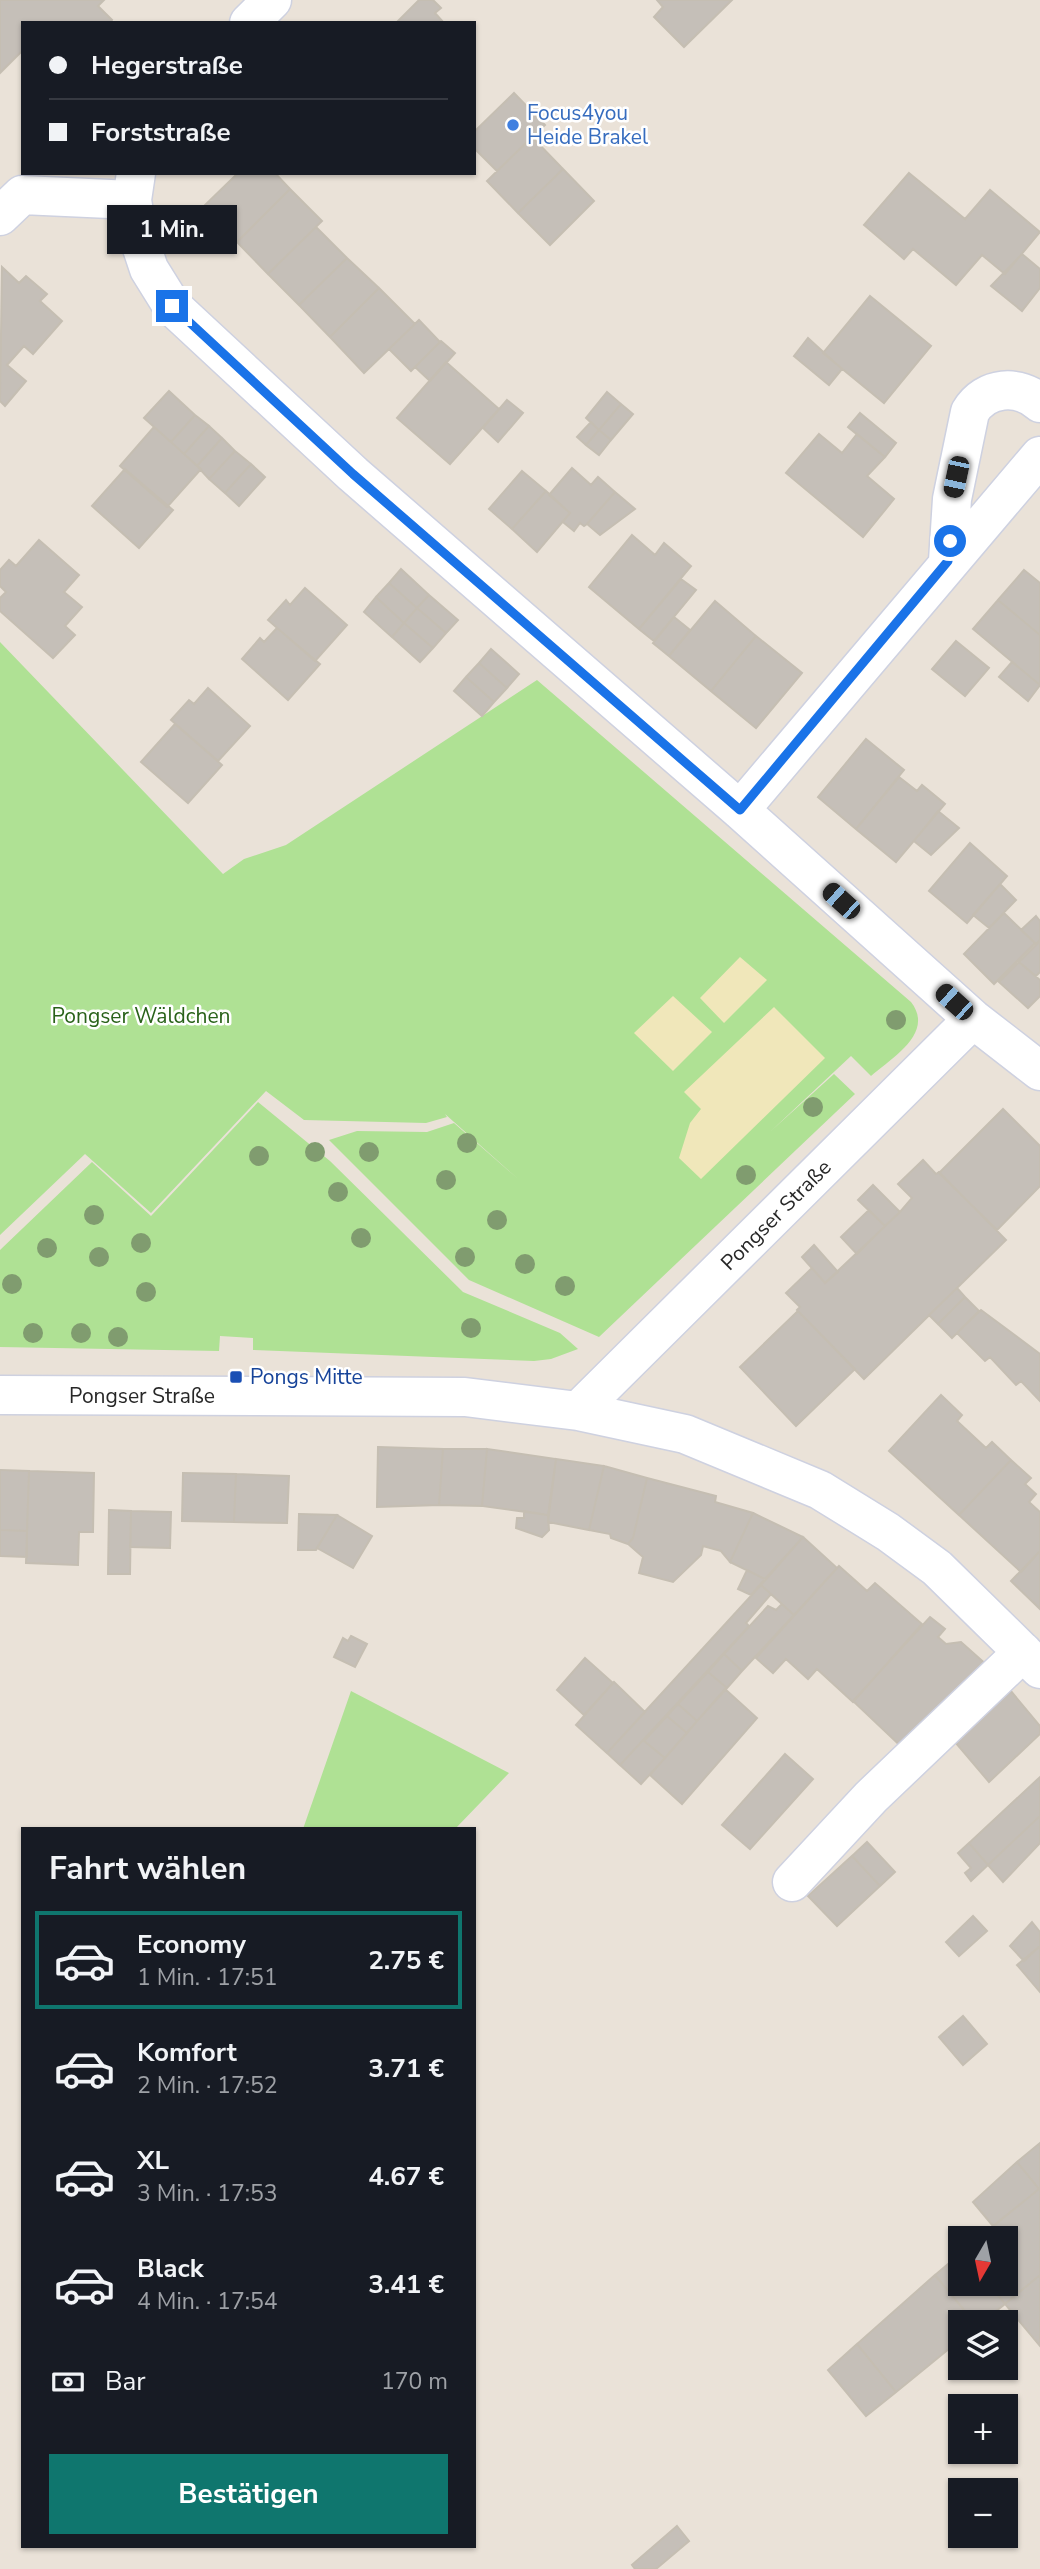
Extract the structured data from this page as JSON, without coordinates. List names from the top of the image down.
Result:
{
  "streets": {
    "street": ["Pongser Straße"]
  },
  "parks": ["Pongser Wäldchen"],
  "places": {
    "other": ["Focus4you Heide Brakel"],
    "transit": ["Pongs Mitte"]
  },
  "north": "bottom",
  "page": {
    "banner": ["Hegerstraße", "Forststraße"],
    "bubble": "1 Min.",
    "heading": "Fahrt wählen",
    "list": [
      {
        "name": "Economy",
        "note": "1 Min. · 17:51",
        "value": "2.75 €"
      },
      {
        "name": "Komfort",
        "note": "2 Min. · 17:52",
        "value": "3.71 €"
      },
      {
        "name": "XL",
        "note": "3 Min. · 17:53",
        "value": "4.67 €"
      },
      {
        "name": "Black",
        "note": "4 Min. · 17:54",
        "value": "3.41 €"
      }
    ],
    "map_buttons": ["+", "−"],
    "pay": ["Bar", "170 m"],
    "buttons": "Bestätigen"
  }
}
